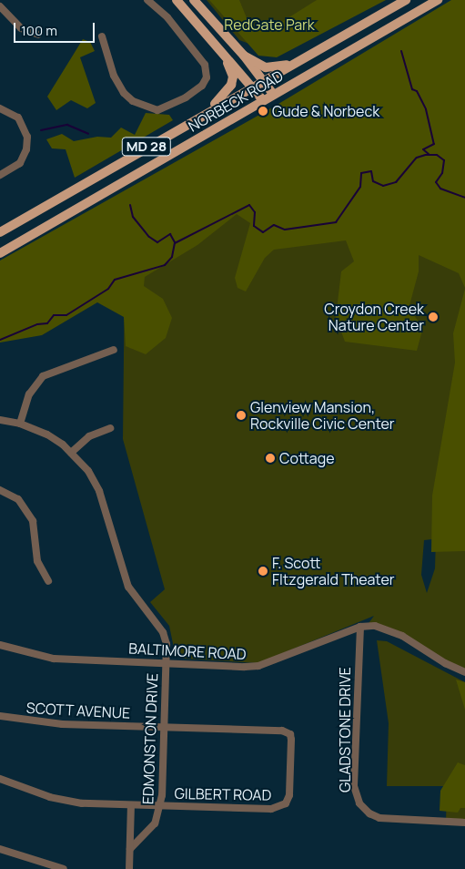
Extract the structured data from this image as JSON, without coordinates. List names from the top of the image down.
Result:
{
  "streets": {
    "main road": ["NORBECK ROAD", "MD 28"],
    "street": [
      "BALTIMORE ROAD",
      "SCOTT AVENUE",
      "GLADSTONE DRIVE",
      "EDMONSTON DRIVE",
      "GILBERT ROAD"
    ]
  },
  "crossings": [
    ["BALTIMORE ROAD", "GLADSTONE DRIVE"],
    ["BALTIMORE ROAD", "EDMONSTON DRIVE"],
    ["SCOTT AVENUE", "EDMONSTON DRIVE"],
    ["SCOTT AVENUE", "GILBERT ROAD"],
    ["EDMONSTON DRIVE", "GILBERT ROAD"]
  ],
  "parks": ["RedGate Park"],
  "places": [
    "Gude & Norbeck",
    "Croydon Creek Nature Center",
    "Glenview Mansion, Rockville Civic Center",
    "Cottage",
    "F. Scott FItzgerald Theater"
  ],
  "scale_bar": "100 m"
}
